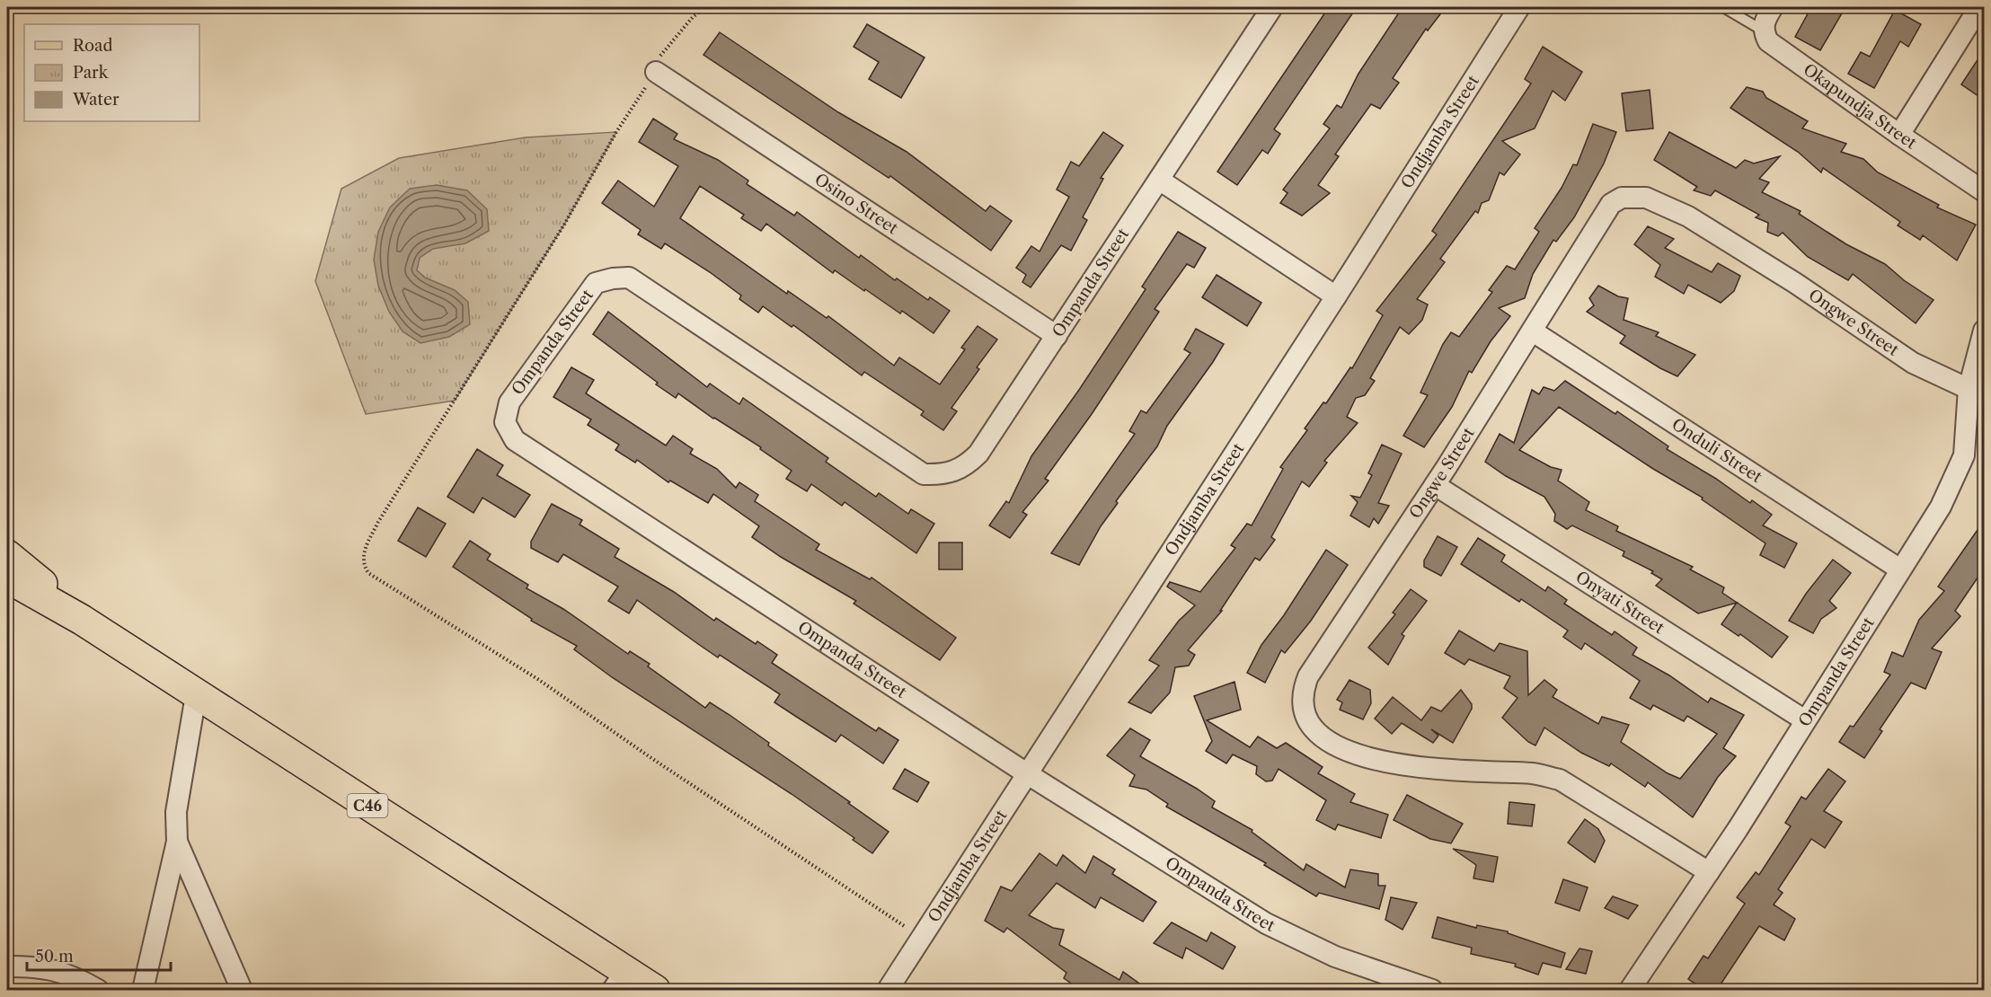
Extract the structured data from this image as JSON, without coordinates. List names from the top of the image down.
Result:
{
  "streets": {
    "main road": ["C46"],
    "street": [
      "Okapundja Street",
      "Ondjamba Street",
      "Osino Street",
      "Ompanda Street",
      "Ongwe Street",
      "Onduli Street",
      "Onyati Street"
    ]
  },
  "crossings": [
    ["Ondjamba Street", "Ompanda Street"],
    ["Osino Street", "Ompanda Street"],
    ["Ompanda Street", "Ongwe Street"],
    ["Ompanda Street", "Onduli Street"],
    ["Ompanda Street", "Onyati Street"],
    ["Ongwe Street", "Onduli Street"],
    ["Ongwe Street", "Onyati Street"]
  ],
  "legend": ["Road", "Park", "Water"],
  "scale_bar": "50 m"
}
